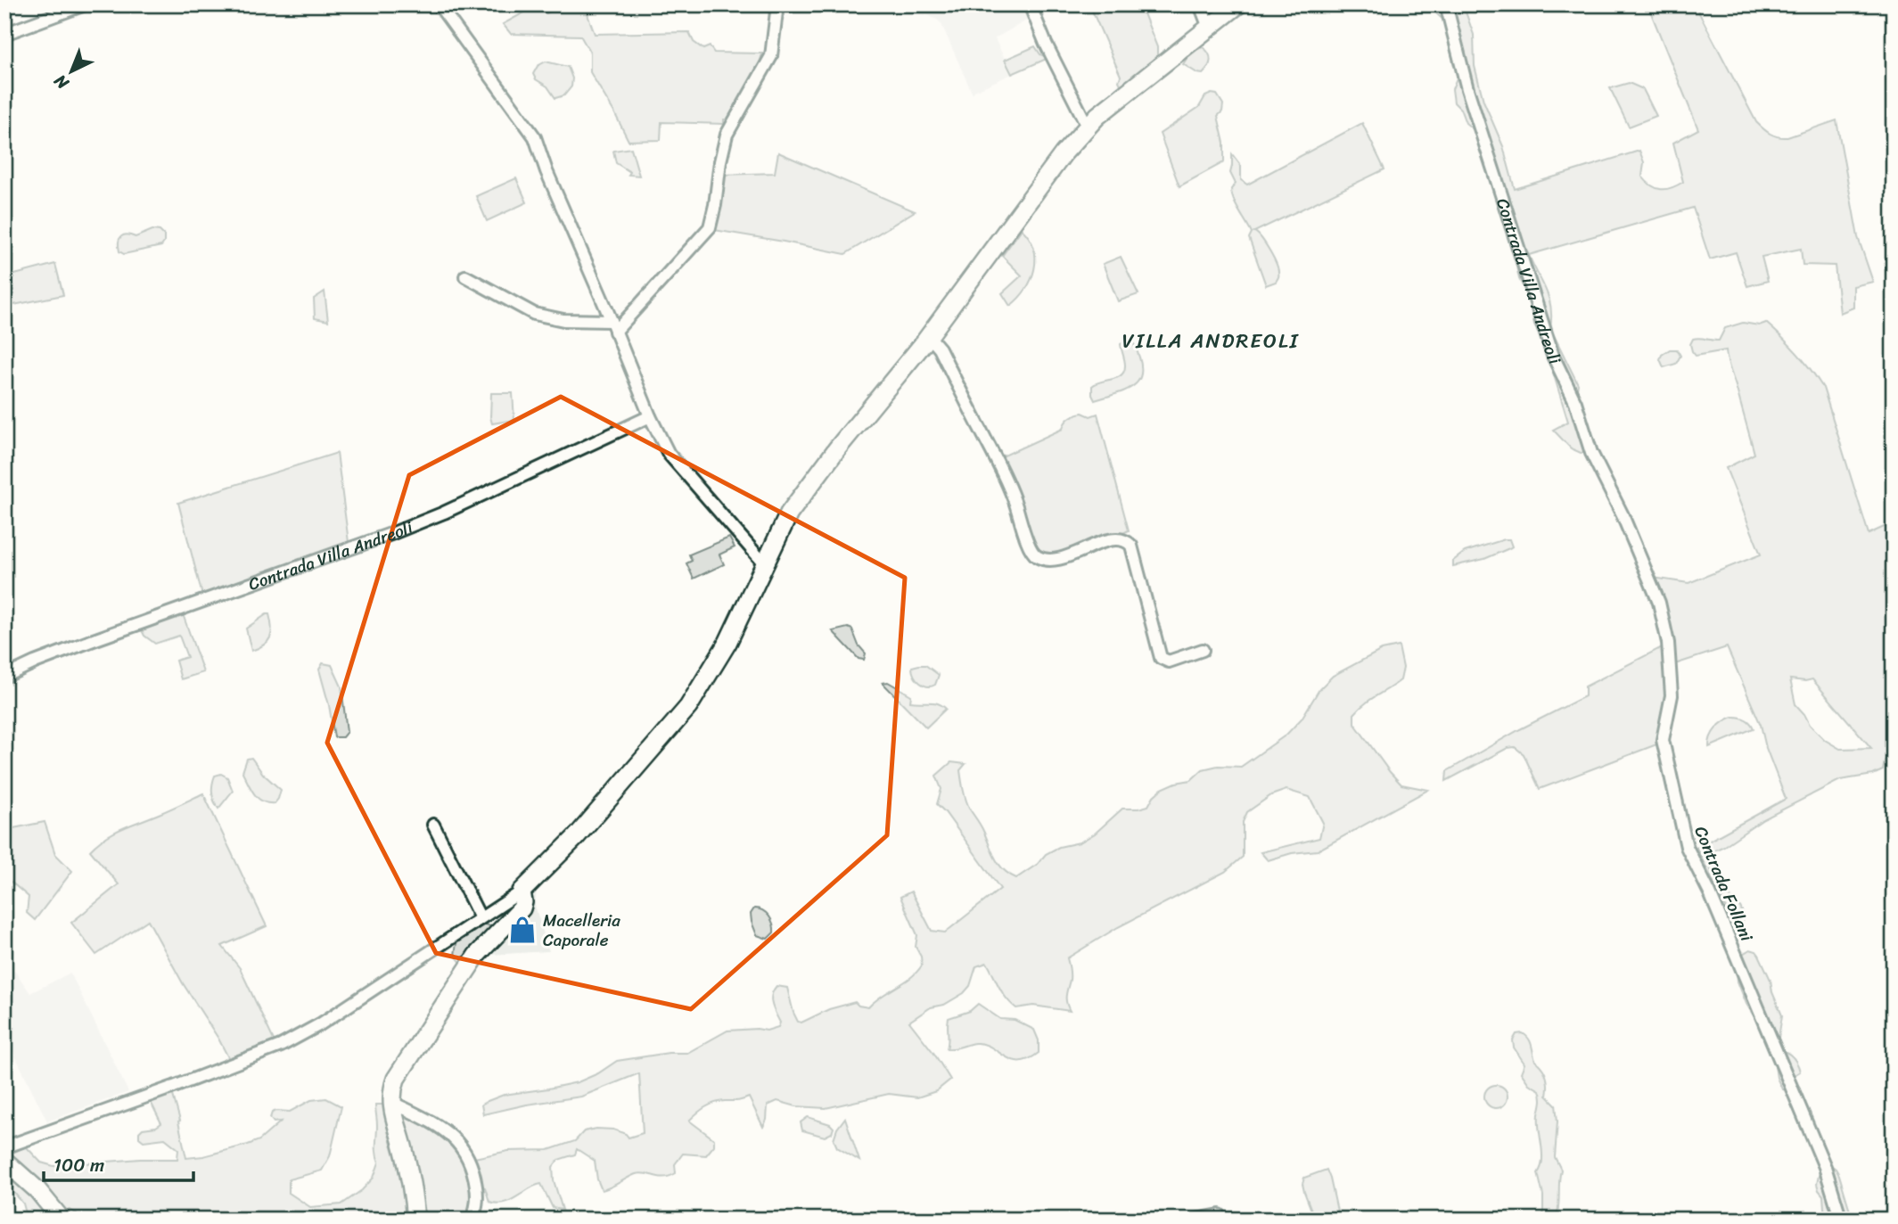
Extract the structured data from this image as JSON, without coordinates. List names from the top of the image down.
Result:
{
  "streets": {
    "street": ["Contrada Villa Andreoli", "Contrada Follani"]
  },
  "crossings": [
    ["Contrada Villa Andreoli", "Contrada Follani"]
  ],
  "districts": ["VILLA ANDREOLI"],
  "places": {
    "shop": ["Macelleria Caporale"]
  },
  "scale_bar": "100 m",
  "north": "bottom left"
}
